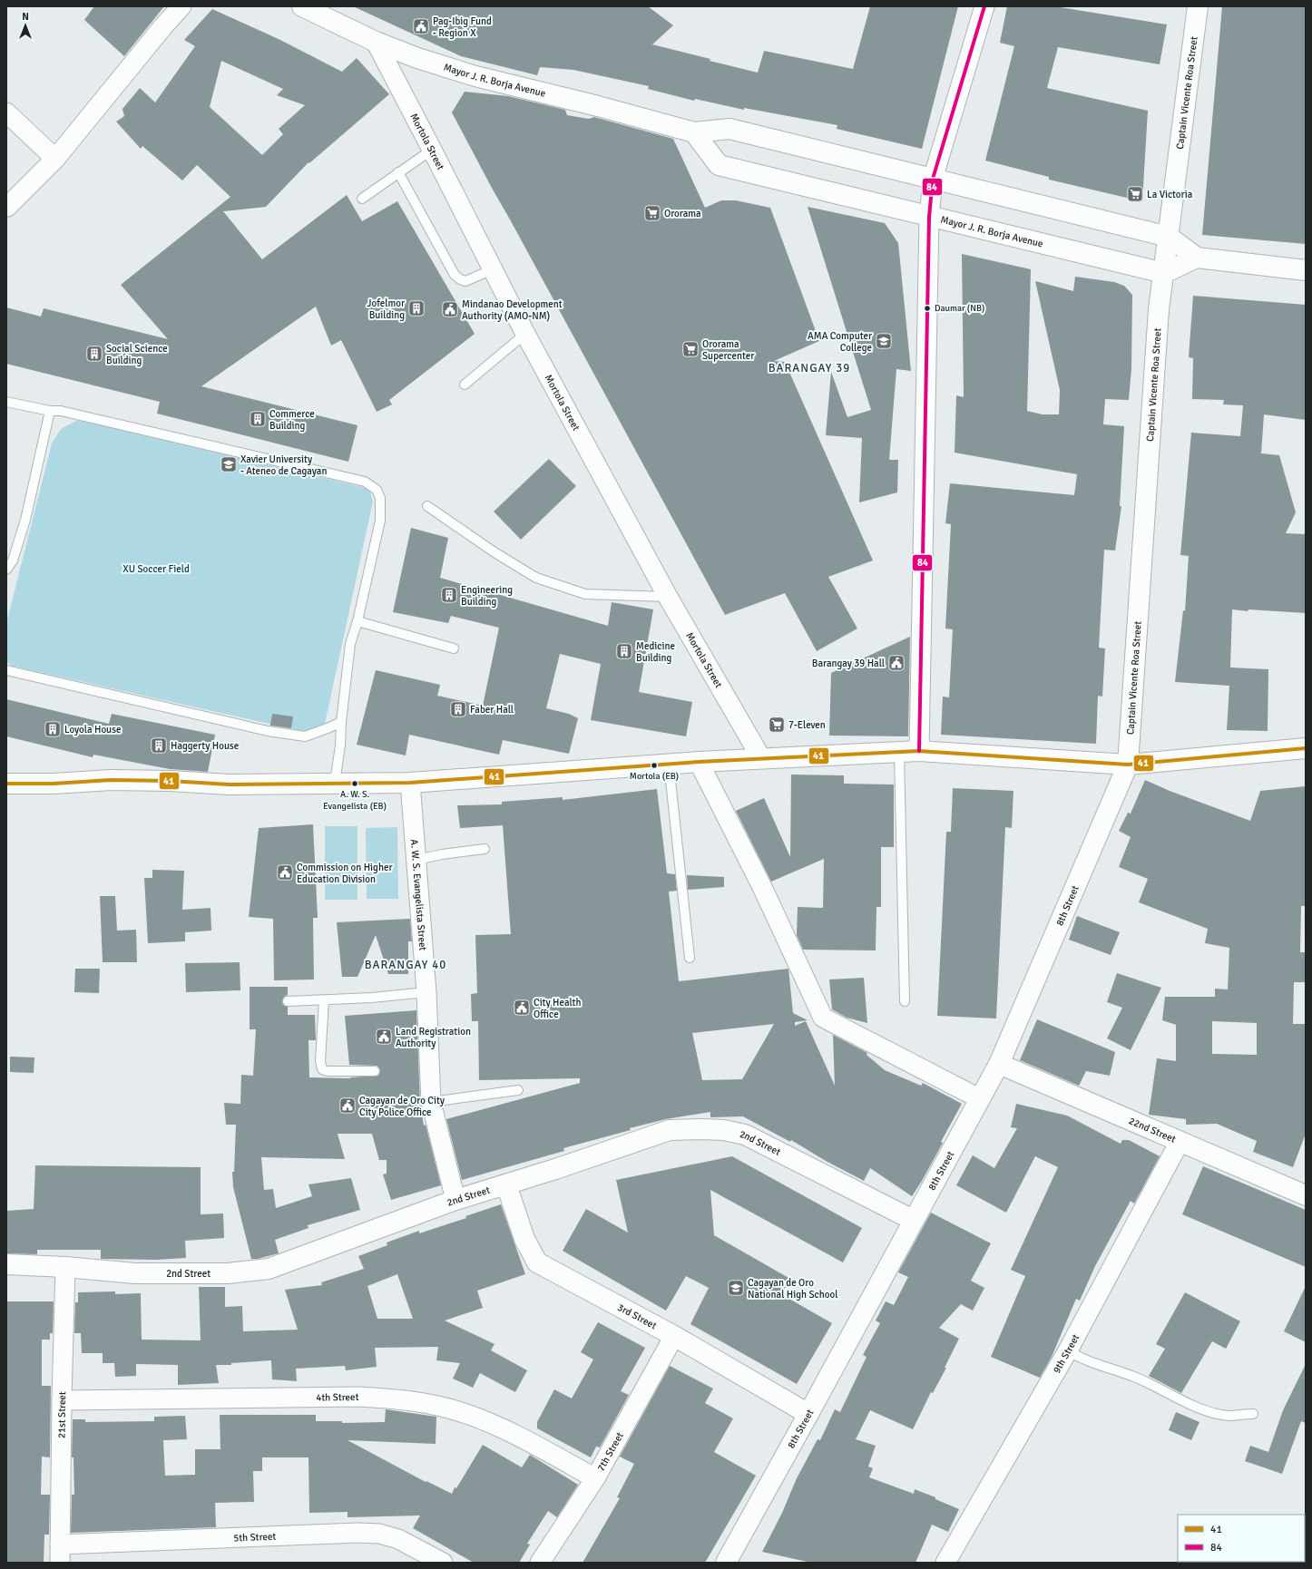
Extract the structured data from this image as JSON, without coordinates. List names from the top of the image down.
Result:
{
  "streets": {
    "street": [
      "Mayor J. R. Borja Avenue",
      "Captain Vicente Roa Street",
      "Mortola Street",
      "A. W. S. Evangelista Street",
      "8th Street",
      "22nd Street",
      "2nd Street",
      "3rd Street",
      "9th Street",
      "4th Street",
      "21st Street",
      "7th Street",
      "5th Street"
    ]
  },
  "crossings": [
    ["Mayor J. R. Borja Avenue", "Captain Vicente Roa Street"],
    ["Mayor J. R. Borja Avenue", "Mortola Street"],
    ["Captain Vicente Roa Street", "8th Street"],
    ["A. W. S. Evangelista Street", "2nd Street"],
    ["8th Street", "22nd Street"],
    ["8th Street", "2nd Street"],
    ["8th Street", "3rd Street"],
    ["22nd Street", "9th Street"],
    ["2nd Street", "3rd Street"],
    ["2nd Street", "21st Street"],
    ["3rd Street", "7th Street"],
    ["4th Street", "21st Street"],
    ["4th Street", "7th Street"],
    ["21st Street", "5th Street"]
  ],
  "districts": ["BARANGAY 39", "BARANGAY 40"],
  "parks": ["XU Soccer Field"],
  "places": {
    "public building": [
      "Pag-Ibig Fund - Region X",
      "Mindanao Development Authority (AMO-NM)",
      "Barangay 39 Hall",
      "Commission on Higher Education Division",
      "City Health Office",
      "Land Registration Authority",
      "Cagayan de Oro City City Police Office"
    ],
    "supermarket": [
      "La Victoria",
      "Ororama",
      "Ororama Supercenter",
      "7-Eleven"
    ],
    "building": [
      "Jofelmor Building",
      "Social Science Building",
      "Commerce Building",
      "Engineering Building",
      "Medicine Building",
      "Faber Hall",
      "Loyola House",
      "Haggerty House"
    ],
    "other": ["Daumar (NB)", "Mortola (EB)", "A. W. S. Evangelista (EB)"],
    "school or university": ["AMA Computer College", "Xavier University - Ateneo de Cagayan", "Cagayan de Oro National High School"]
  },
  "lines": ["transit line 84", "transit line 41"],
  "legend": ["41", "84"],
  "north": "top"
}
